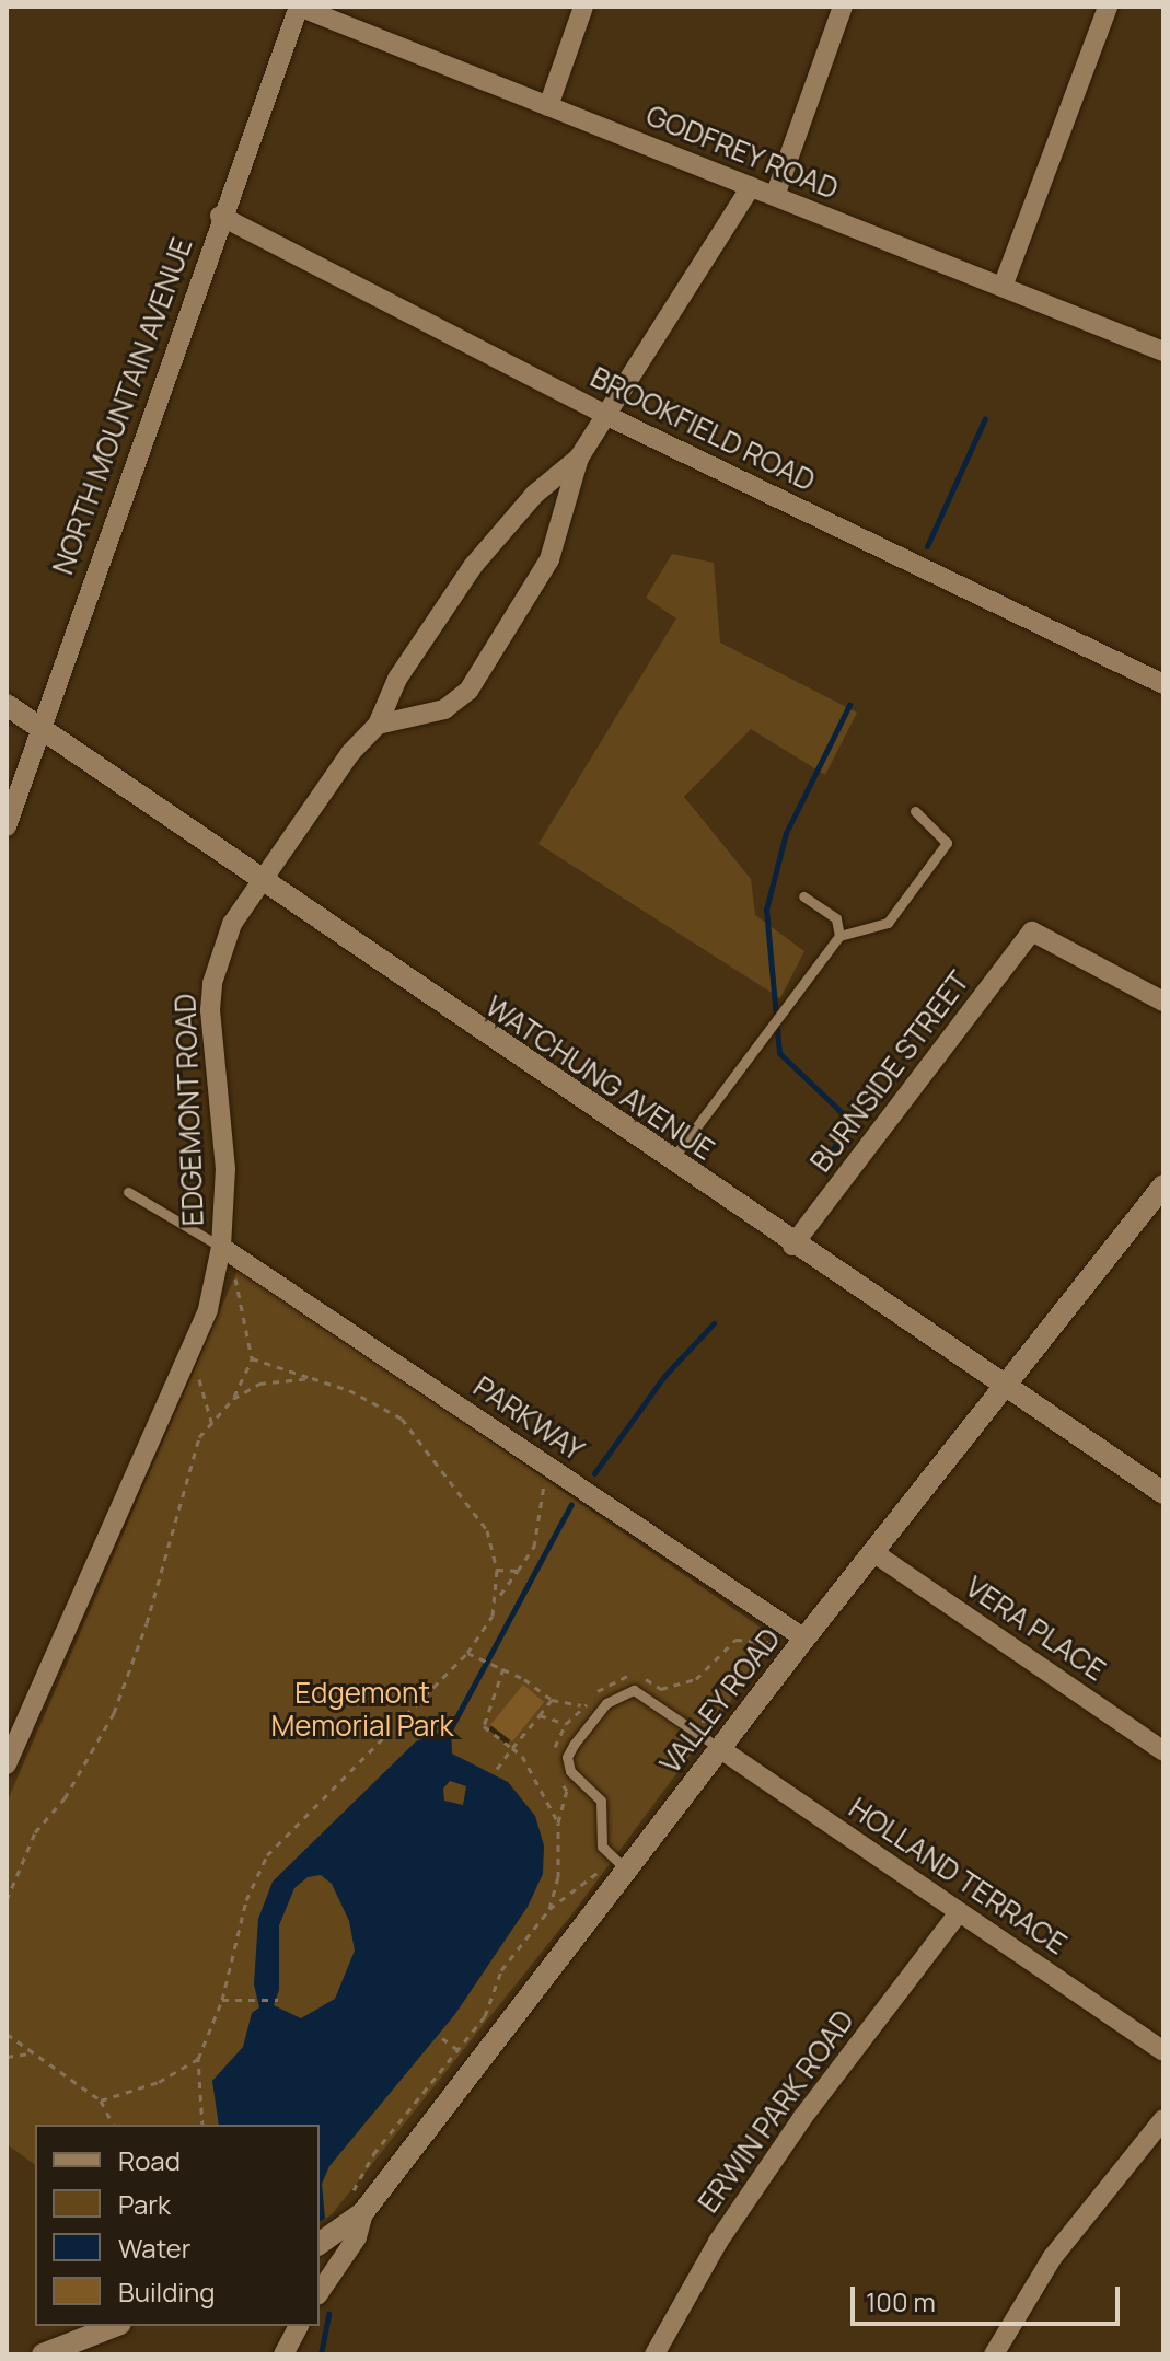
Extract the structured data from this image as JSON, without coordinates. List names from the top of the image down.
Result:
{
  "streets": {
    "main road": ["WATCHUNG AVENUE", "VALLEY ROAD"],
    "street": [
      "GODFREY ROAD",
      "NORTH MOUNTAIN AVENUE",
      "BROOKFIELD ROAD",
      "BURNSIDE STREET",
      "EDGEMONT ROAD",
      "PARKWAY",
      "VERA PLACE",
      "HOLLAND TERRACE",
      "ERWIN PARK ROAD"
    ]
  },
  "crossings": [
    ["GODFREY ROAD", "NORTH MOUNTAIN AVENUE"],
    ["GODFREY ROAD", "EDGEMONT ROAD"],
    ["NORTH MOUNTAIN AVENUE", "BROOKFIELD ROAD"],
    ["NORTH MOUNTAIN AVENUE", "WATCHUNG AVENUE"],
    ["BROOKFIELD ROAD", "EDGEMONT ROAD"],
    ["BURNSIDE STREET", "WATCHUNG AVENUE"],
    ["WATCHUNG AVENUE", "EDGEMONT ROAD"],
    ["WATCHUNG AVENUE", "VALLEY ROAD"],
    ["EDGEMONT ROAD", "PARKWAY"],
    ["PARKWAY", "VALLEY ROAD"],
    ["VERA PLACE", "VALLEY ROAD"],
    ["VALLEY ROAD", "HOLLAND TERRACE"],
    ["HOLLAND TERRACE", "ERWIN PARK ROAD"]
  ],
  "parks": ["Edgemont Memorial Park"],
  "legend": [
    "Road",
    "Park",
    "Water",
    "Building"
  ],
  "scale_bar": "100 m"
}
